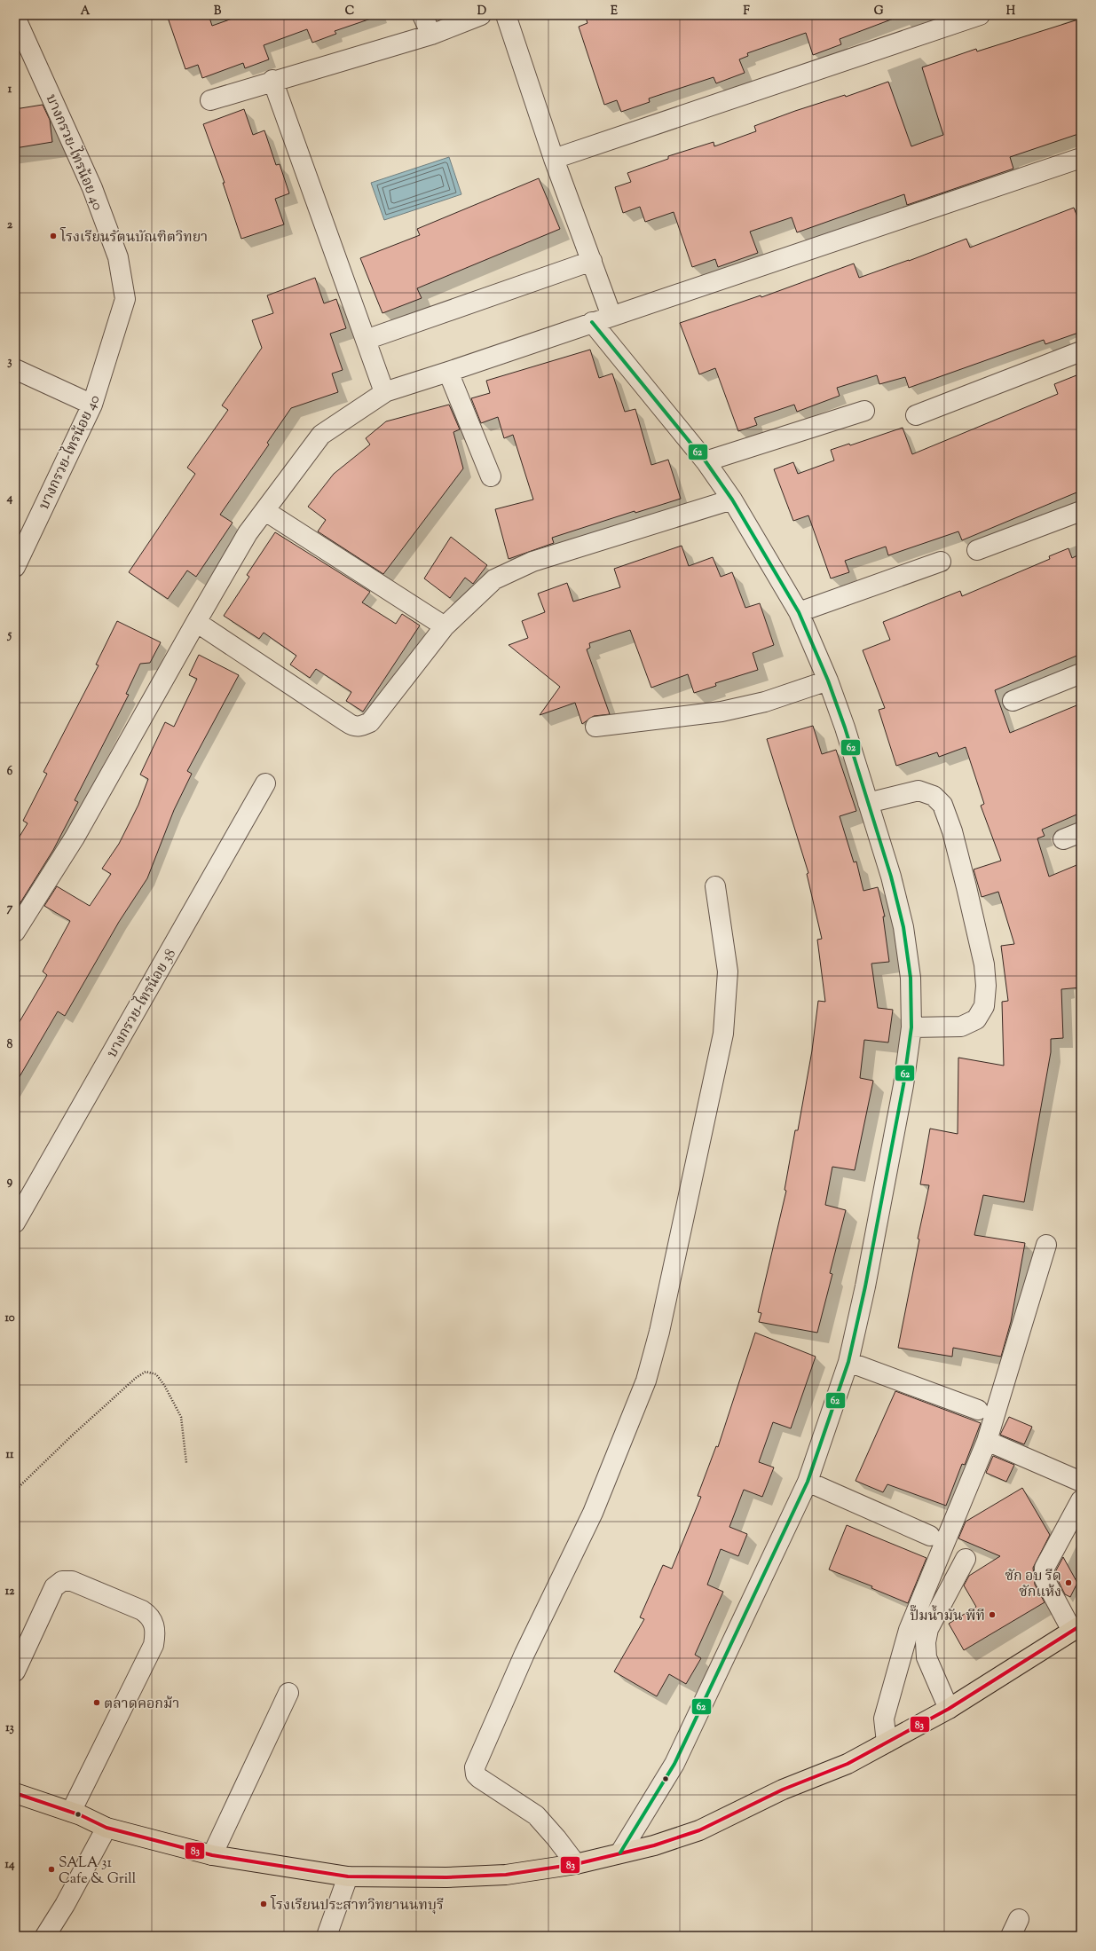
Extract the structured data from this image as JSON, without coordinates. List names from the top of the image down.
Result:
{
  "streets": {
    "street": ["บางกรวย-ไทรน้อย 40", "บางกรวย-ไทรน้อย 38"]
  },
  "places": [
    "โรงเรียนรัตนบัณฑิตวิทยา",
    "ซัก อบ รีด ซักแห้ง",
    "ปั๊มน้ำมัน พีที",
    "ตลาดคอกม้า",
    "SALA 31 Cafe & Grill",
    "โรงเรียนประสาทวิทยานนทบุรี"
  ],
  "lines": ["transit line 62", "transit line 83"],
  "grid": {
    "columns": [
      "A",
      "B",
      "C",
      "D",
      "E",
      "F",
      "G",
      "H"
    ],
    "rows": [
      "1",
      "2",
      "3",
      "4",
      "5",
      "6",
      "7",
      "8",
      "9",
      "10",
      "11",
      "12",
      "13",
      "14"
    ]
  }
}
